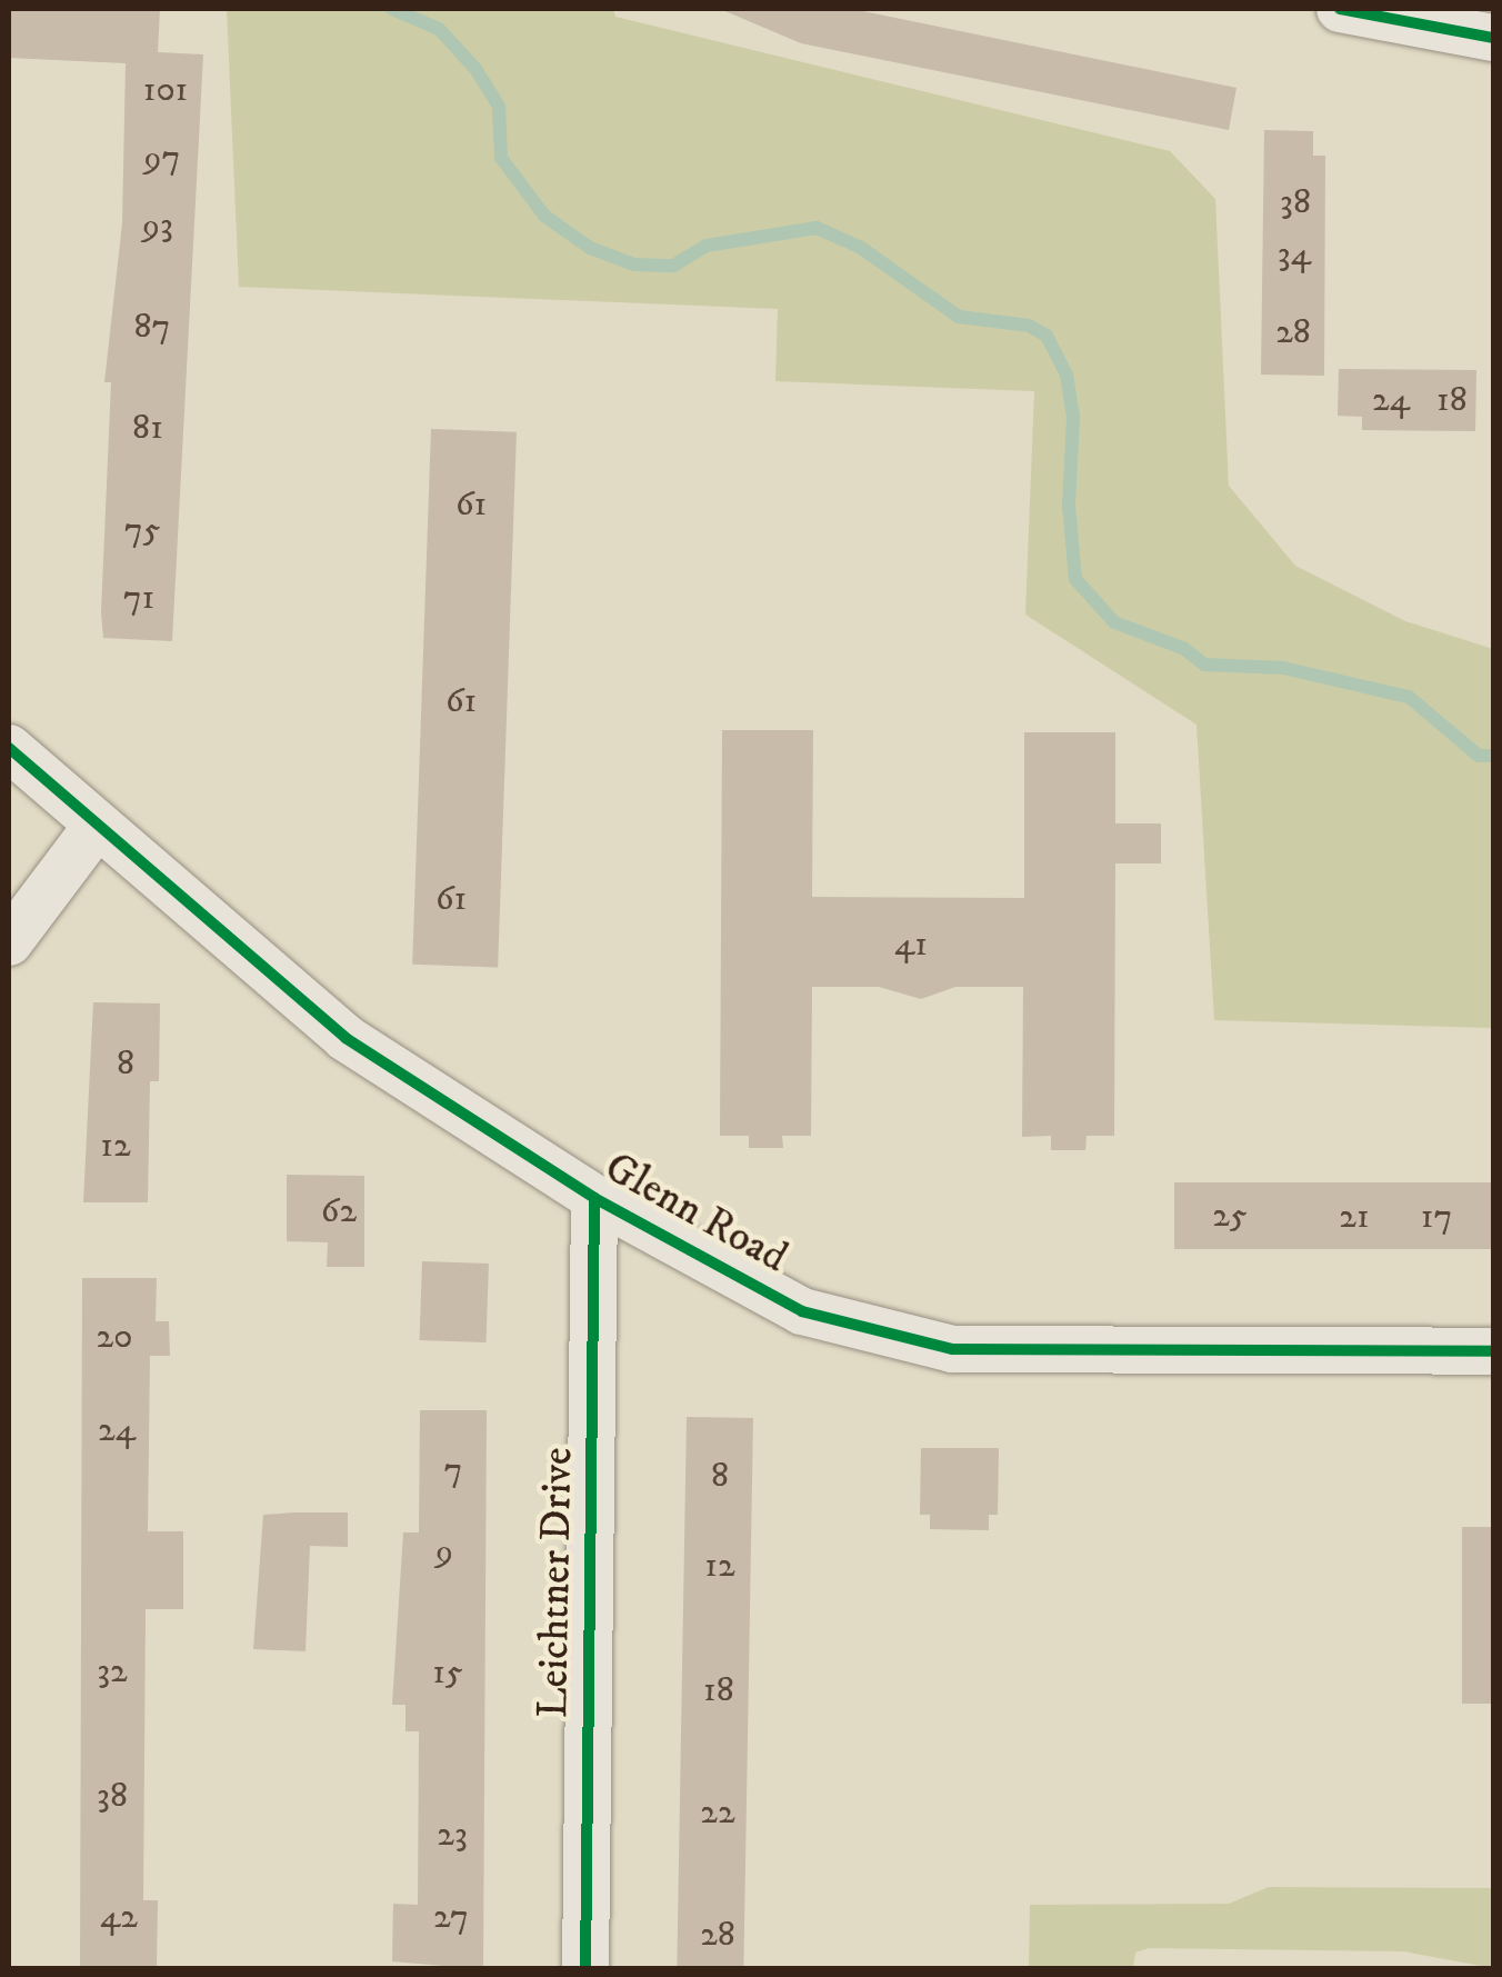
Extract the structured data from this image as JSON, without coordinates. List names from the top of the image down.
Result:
{
  "streets": {
    "street": ["Glenn Road", "Leichtner Drive"]
  },
  "crossings": [
    ["Glenn Road", "Leichtner Drive"]
  ],
  "house_numbers": [
    "101",
    "97",
    "38",
    "93",
    "34",
    "87",
    "28",
    "24",
    "18",
    "81",
    "61",
    "75",
    "71",
    "61",
    "61",
    "41",
    "8",
    "12",
    "62",
    "25",
    "21",
    "17",
    "20",
    "24",
    "7",
    "8",
    "9",
    "12",
    "32",
    "15",
    "18",
    "38",
    "22",
    "23",
    "42",
    "27",
    "28"
  ]
}
